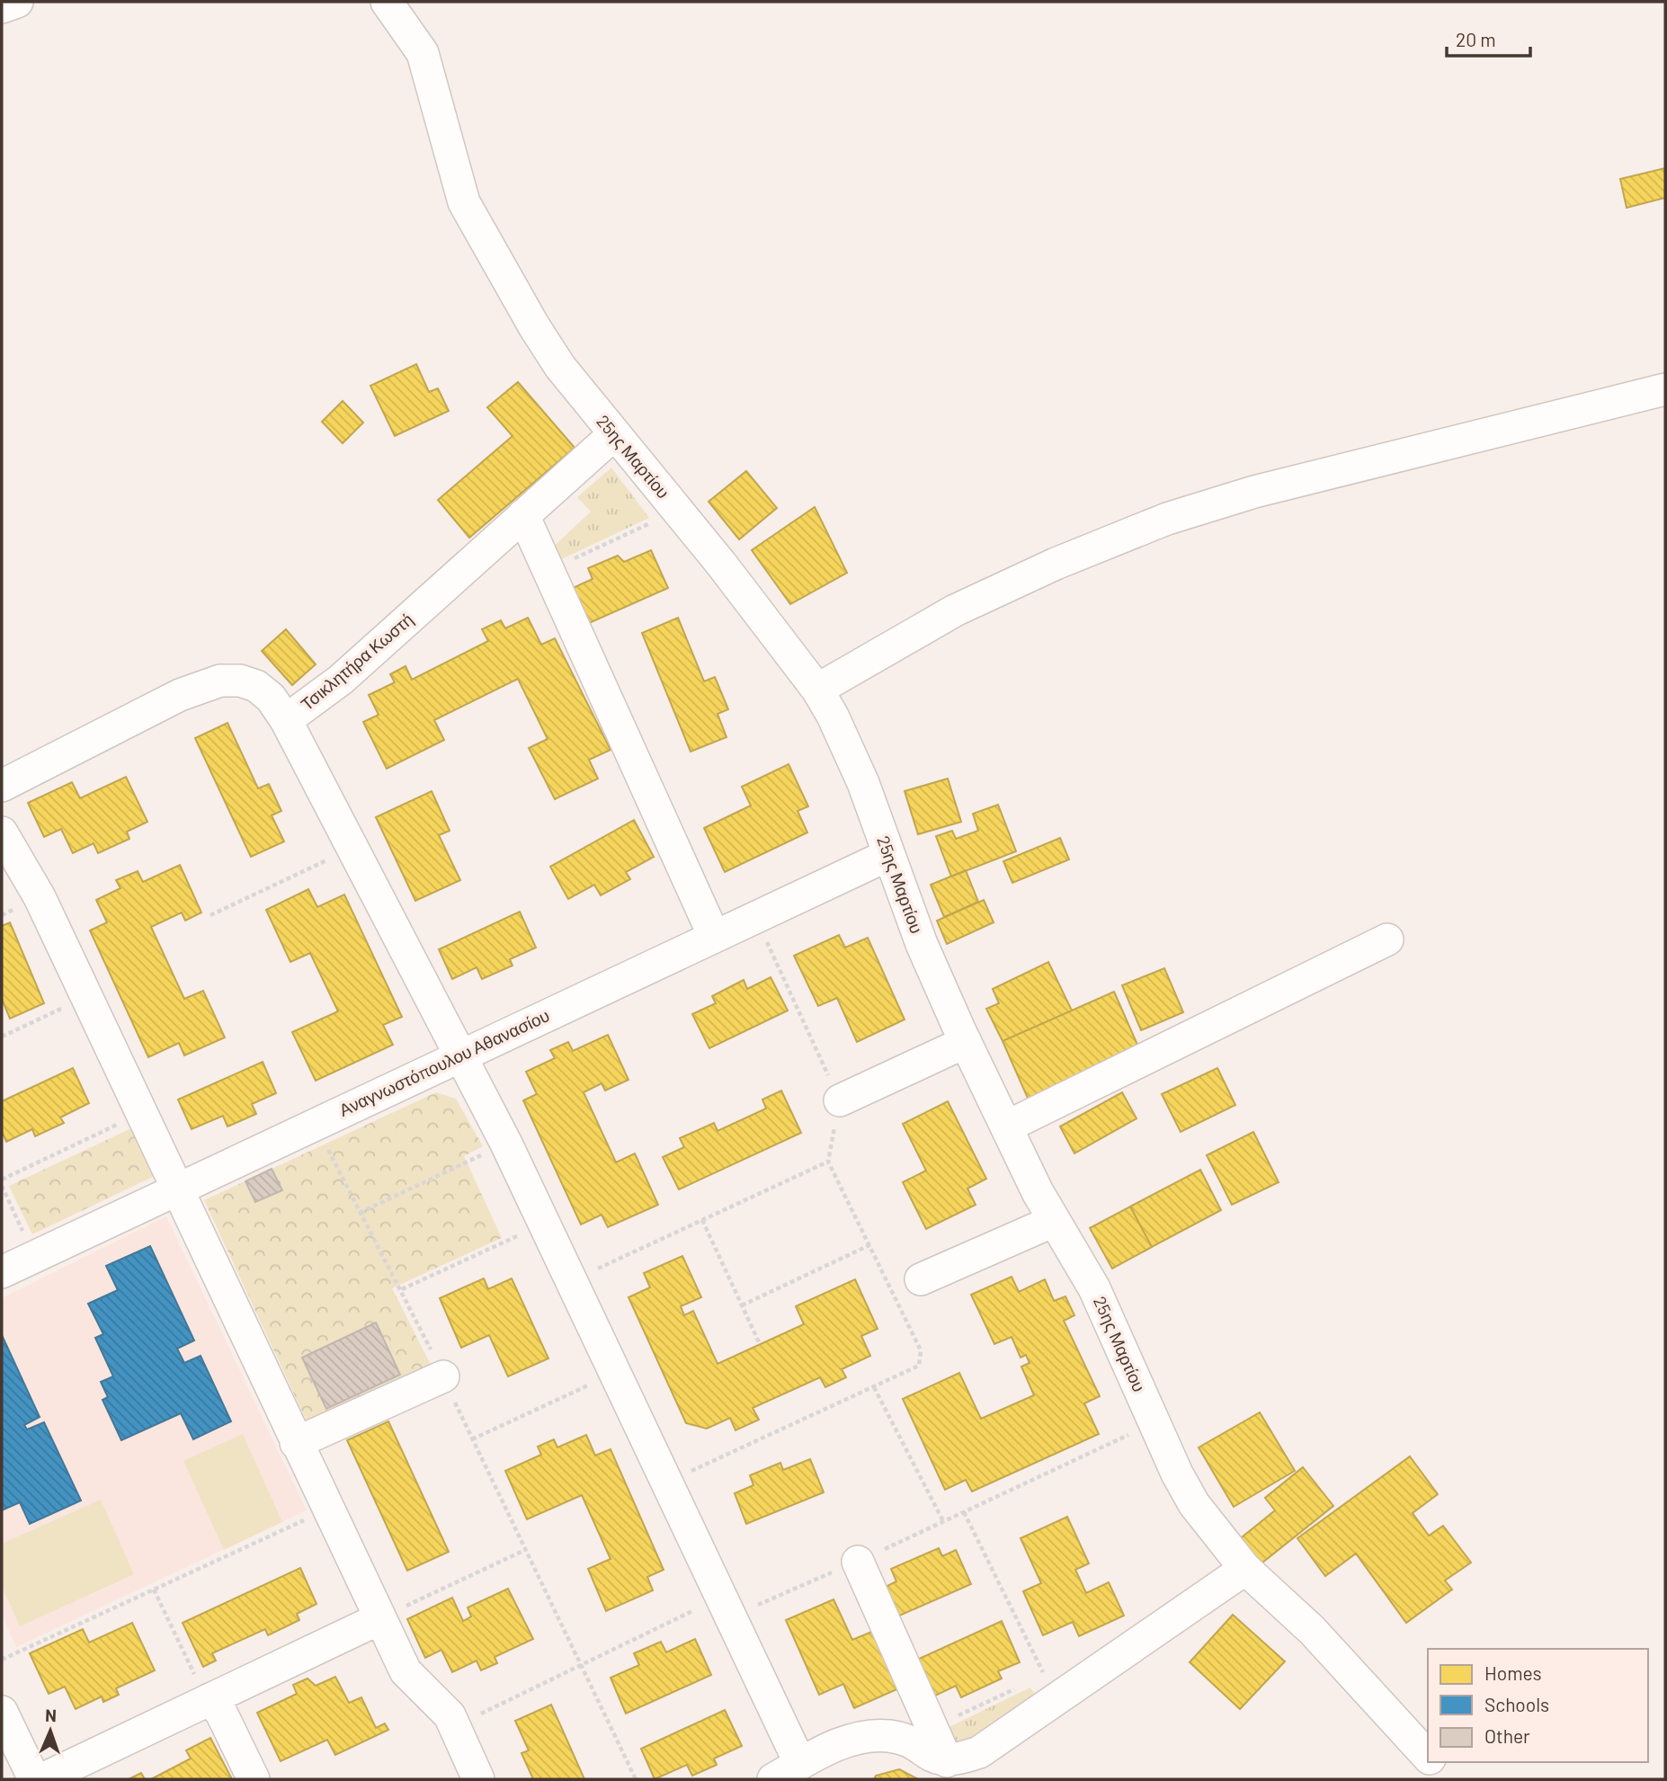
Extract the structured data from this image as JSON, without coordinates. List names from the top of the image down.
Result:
{
  "streets": {
    "street": ["25ης Μαρτίου", "Τσικλητήρα Κωστή", "Αναγνωστόπουλου Αθανασίου"]
  },
  "crossings": [
    ["25ης Μαρτίου", "Τσικλητήρα Κωστή"],
    ["25ης Μαρτίου", "Αναγνωστόπουλου Αθανασίου"]
  ],
  "legend": ["Homes", "Schools", "Other"],
  "scale_bar": "20 m",
  "north": "top"
}
